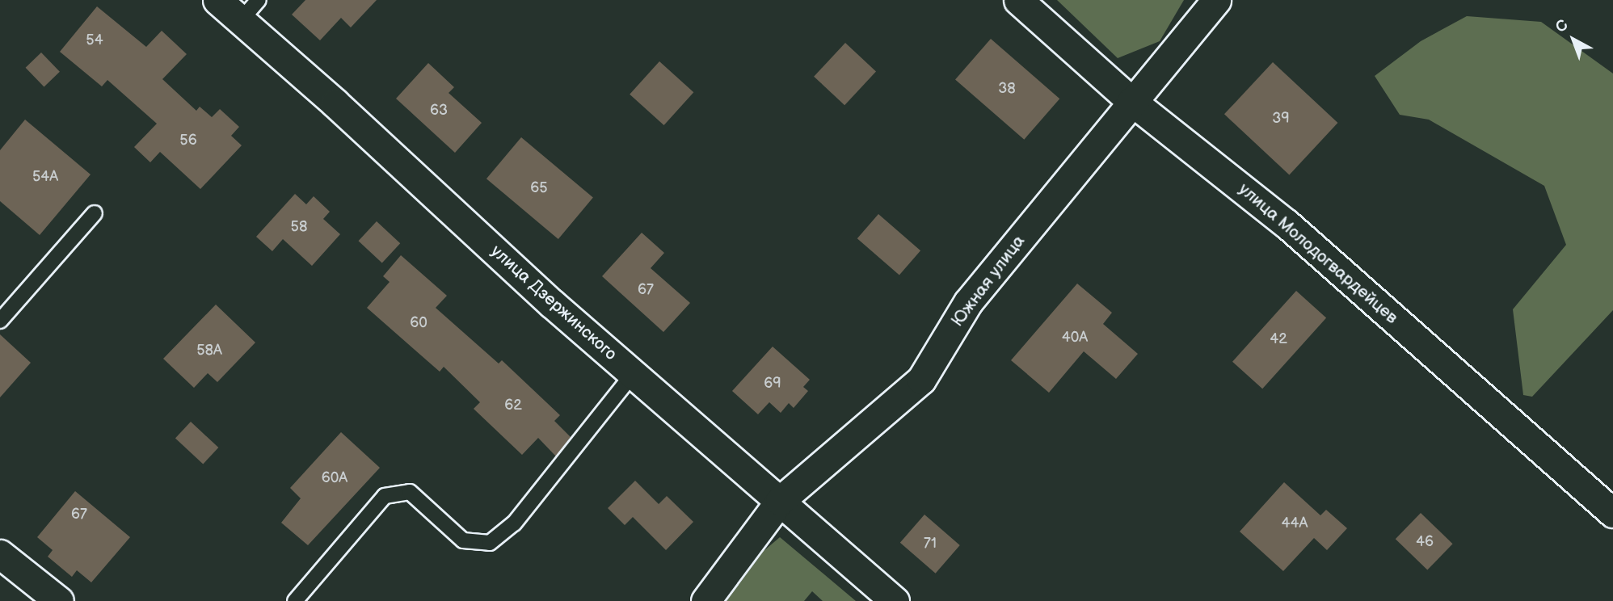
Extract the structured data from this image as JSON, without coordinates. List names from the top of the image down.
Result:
{
  "streets": {
    "street": ["улица Молодогвардейцев", "Южная улица", "улица Дзержинского"]
  },
  "crossings": [
    ["улица Молодогвардейцев", "Южная улица"],
    ["Южная улица", "улица Дзержинского"]
  ],
  "house_numbers": [
    "54",
    "38",
    "63",
    "39",
    "56",
    "54А",
    "65",
    "58",
    "67",
    "60",
    "40А",
    "42",
    "58А",
    "69",
    "62",
    "60А",
    "67",
    "44А",
    "46",
    "71"
  ],
  "north": "top left"
}
